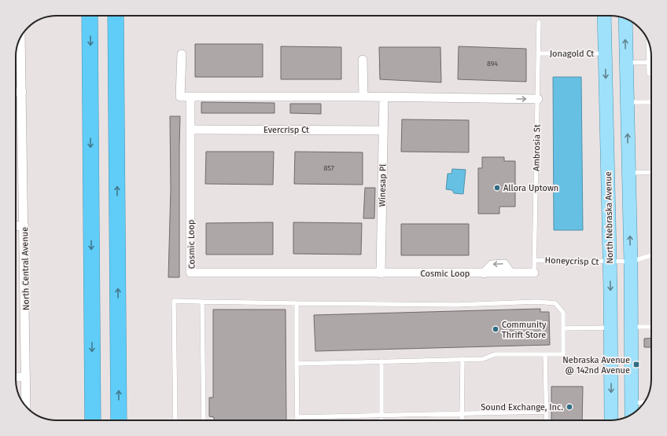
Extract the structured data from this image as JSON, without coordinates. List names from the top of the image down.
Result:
{
  "streets": {
    "main road": ["North Nebraska Avenue"],
    "street": [
      "Evercrisp Ct",
      "Winesap Pl",
      "Cosmic Loop",
      "North Central Avenue"
    ],
    "lane": ["Jonagold Ct", "Ambrosia St", "Honeycrisp Ct"]
  },
  "crossings": [
    ["Jonagold Ct", "Ambrosia St"],
    ["Jonagold Ct", "North Nebraska Avenue"],
    ["Evercrisp Ct", "Winesap Pl"],
    ["Evercrisp Ct", "Cosmic Loop"],
    ["Ambrosia St", "Cosmic Loop"],
    ["Ambrosia St", "Honeycrisp Ct"],
    ["Winesap Pl", "Cosmic Loop"],
    ["North Nebraska Avenue", "Honeycrisp Ct"]
  ],
  "places": {
    "other": ["Allora Uptown", "Community Thrift Store", "Sound Exchange, Inc."],
    "transit": ["Nebraska Avenue @ 142nd Avenue"]
  },
  "house_numbers": ["894", "857"]
}
